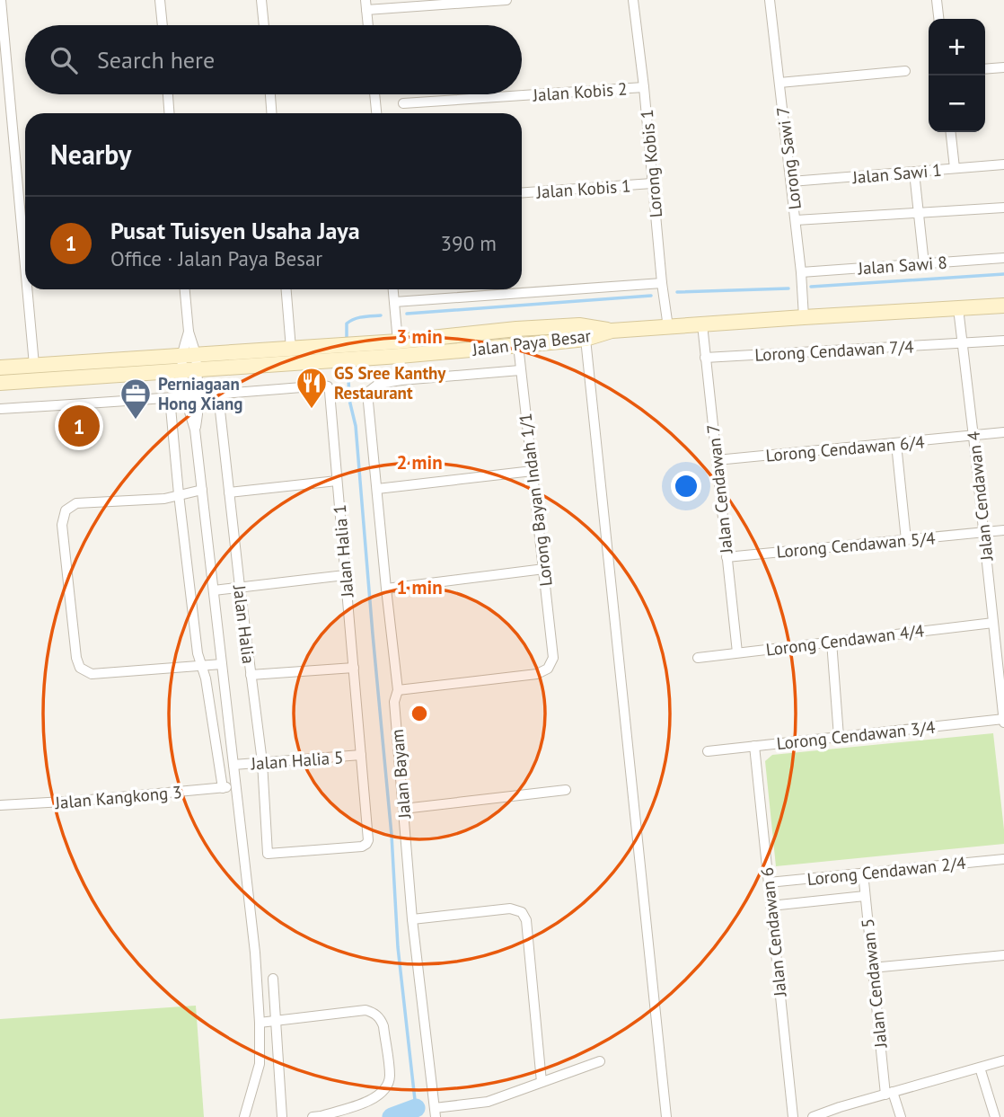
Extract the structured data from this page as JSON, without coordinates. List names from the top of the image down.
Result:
{
  "streets": {
    "street": [
      "Jalan Kobis 2",
      "Lorong Sawi 7",
      "Lorong Kobis 1",
      "Jalan Sawi 1",
      "Jalan Kobis 1",
      "Jalan Sawi 8",
      "Jalan Paya Besar",
      "Lorong Cendawan 7/4",
      "Lorong Cendawan 6/4",
      "Jalan Cendawan 7",
      "Jalan Cendawan 4",
      "Lorong Bayan Indah 1/1",
      "Lorong Cendawan 5/4",
      "Jalan Halia 1",
      "Jalan Halia",
      "Lorong Cendawan 4/4",
      "Lorong Cendawan 3/4",
      "Jalan Halia 5",
      "Jalan Bayam",
      "Jalan Kangkong 3",
      "Lorong Cendawan 2/4",
      "Jalan Cendawan 6",
      "Jalan Cendawan 5"
    ]
  },
  "crossings": [
    ["Jalan Kobis 2", "Lorong Kobis 1"],
    ["Lorong Sawi 7", "Jalan Sawi 1"],
    ["Lorong Sawi 7", "Jalan Sawi 8"],
    ["Lorong Sawi 7", "Jalan Paya Besar"],
    ["Lorong Kobis 1", "Jalan Kobis 1"],
    ["Lorong Kobis 1", "Jalan Paya Besar"],
    ["Jalan Paya Besar", "Jalan Cendawan 7"],
    ["Jalan Paya Besar", "Jalan Cendawan 4"],
    ["Jalan Paya Besar", "Lorong Bayan Indah 1/1"],
    ["Lorong Cendawan 7/4", "Jalan Cendawan 7"],
    ["Lorong Cendawan 7/4", "Jalan Cendawan 4"],
    ["Lorong Cendawan 6/4", "Jalan Cendawan 7"],
    ["Lorong Cendawan 6/4", "Jalan Cendawan 4"],
    ["Jalan Cendawan 7", "Lorong Cendawan 5/4"],
    ["Jalan Cendawan 7", "Lorong Cendawan 4/4"],
    ["Jalan Cendawan 4", "Lorong Cendawan 5/4"],
    ["Jalan Cendawan 4", "Lorong Cendawan 4/4"],
    ["Jalan Cendawan 4", "Lorong Cendawan 3/4"],
    ["Lorong Bayan Indah 1/1", "Jalan Bayam"],
    ["Jalan Halia 1", "Jalan Halia"],
    ["Jalan Halia 1", "Jalan Halia 5"],
    ["Jalan Halia", "Jalan Halia 5"],
    ["Lorong Cendawan 3/4", "Jalan Cendawan 6"],
    ["Lorong Cendawan 2/4", "Jalan Cendawan 6"],
    ["Lorong Cendawan 2/4", "Jalan Cendawan 5"]
  ],
  "places": {
    "restaurant": ["GS Sree Kanthy Restaurant"],
    "office": ["Perniagaan Hong Xiang"]
  },
  "page": {
    "map_buttons": ["+", "−"],
    "search": "Search here",
    "heading": "Nearby",
    "list": [
      {
        "mark": "1",
        "name": "Pusat Tuisyen Usaha Jaya",
        "note": "Office · Jalan Paya Besar",
        "value": "390 m"
      }
    ],
    "pins": "1"
  },
  "rings": ["3 min", "2 min", "1 min"]
}
